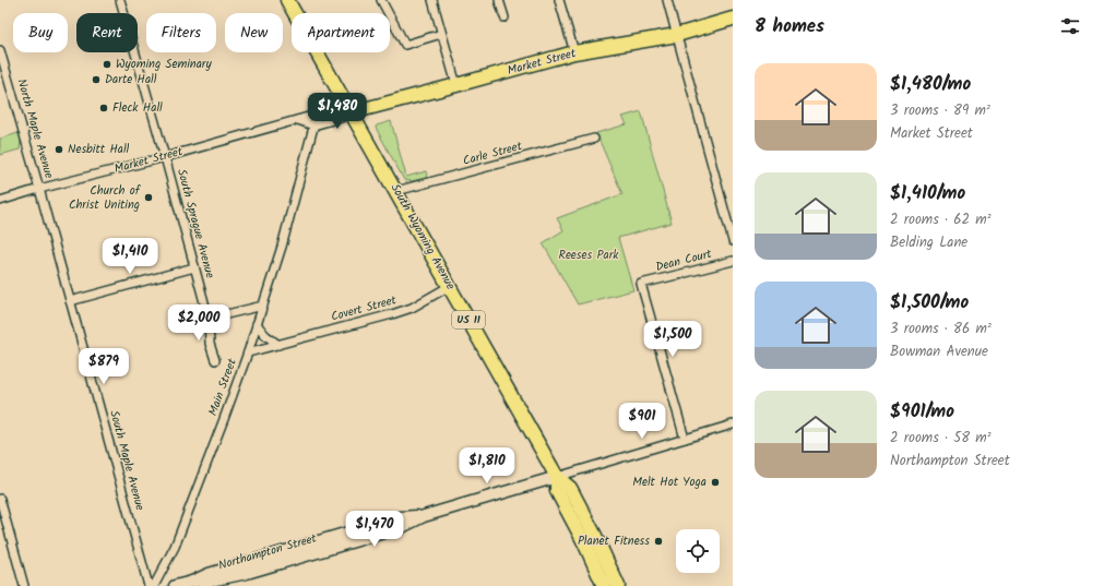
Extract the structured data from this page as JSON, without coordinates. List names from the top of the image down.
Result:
{
  "streets": {
    "main road": ["Market Street", "South Wyoming Avenue", "US 11"],
    "street": [
      "North Maple Avenue",
      "Carle Street",
      "South Sprague Avenue",
      "Dean Court",
      "Covert Street",
      "Main Street",
      "South Maple Avenue",
      "Northampton Street"
    ]
  },
  "crossings": [
    ["Market Street", "North Maple Avenue"],
    ["Market Street", "South Sprague Avenue"],
    ["Market Street", "South Wyoming Avenue"],
    ["Market Street", "US 11"],
    ["Market Street", "Main Street"],
    ["Market Street", "South Maple Avenue"],
    ["North Maple Avenue", "South Maple Avenue"],
    ["Carle Street", "South Wyoming Avenue"],
    ["South Wyoming Avenue", "Covert Street"],
    ["South Wyoming Avenue", "US 11"],
    ["South Wyoming Avenue", "Northampton Street"],
    ["Dean Court", "Northampton Street"],
    ["Covert Street", "Main Street"]
  ],
  "parks": ["Reeses Park"],
  "places": [
    "Wyoming Seminary",
    "Darte Hall",
    "Fleck Hall",
    "Nesbitt Hall",
    "Church of Christ Uniting",
    "Melt Hot Yoga",
    "Planet Fitness"
  ],
  "page": {
    "heading": "8 homes",
    "chip": [
      "Buy",
      "Rent",
      "Filters",
      "New",
      "Apartment"
    ],
    "list": [
      {
        "name": "$1,480/mo",
        "note": "3 rooms · 89 m² · Market Street"
      },
      {
        "name": "$1,410/mo",
        "note": "2 rooms · 62 m² · Belding Lane"
      },
      {
        "name": "$1,500/mo",
        "note": "3 rooms · 86 m² · Bowman Avenue"
      },
      {
        "name": "$901/mo",
        "note": "2 rooms · 58 m² · Northampton Street"
      }
    ],
    "price": [
      "$1,480",
      "$1,410",
      "$2,000",
      "$1,500",
      "$879",
      "$901",
      "$1,810",
      "$1,470"
    ]
  }
}
